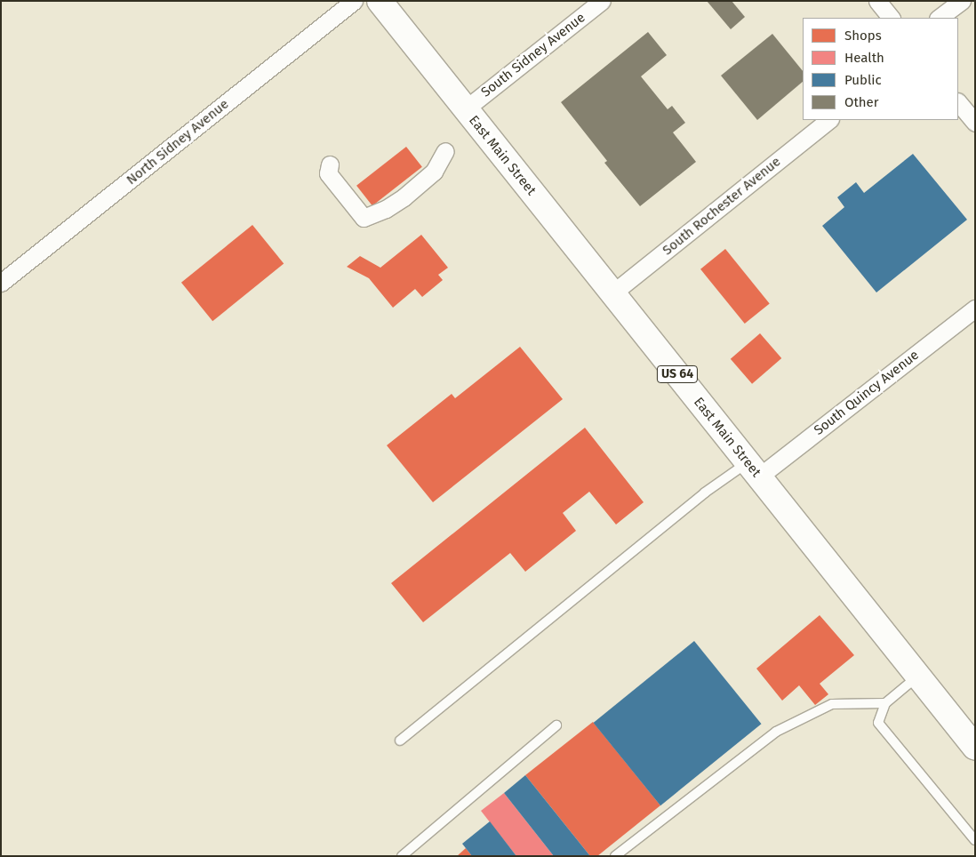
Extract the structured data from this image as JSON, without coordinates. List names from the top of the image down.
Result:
{
  "streets": {
    "main road": ["East Main Street", "US 64"],
    "street": [
      "South Sidney Avenue",
      "North Sidney Avenue",
      "South Rochester Avenue",
      "South Quincy Avenue"
    ]
  },
  "crossings": [
    ["South Sidney Avenue", "East Main Street"],
    ["East Main Street", "South Rochester Avenue"],
    ["East Main Street", "South Quincy Avenue"]
  ],
  "legend": [
    "Shops",
    "Health",
    "Public",
    "Other"
  ]
}
